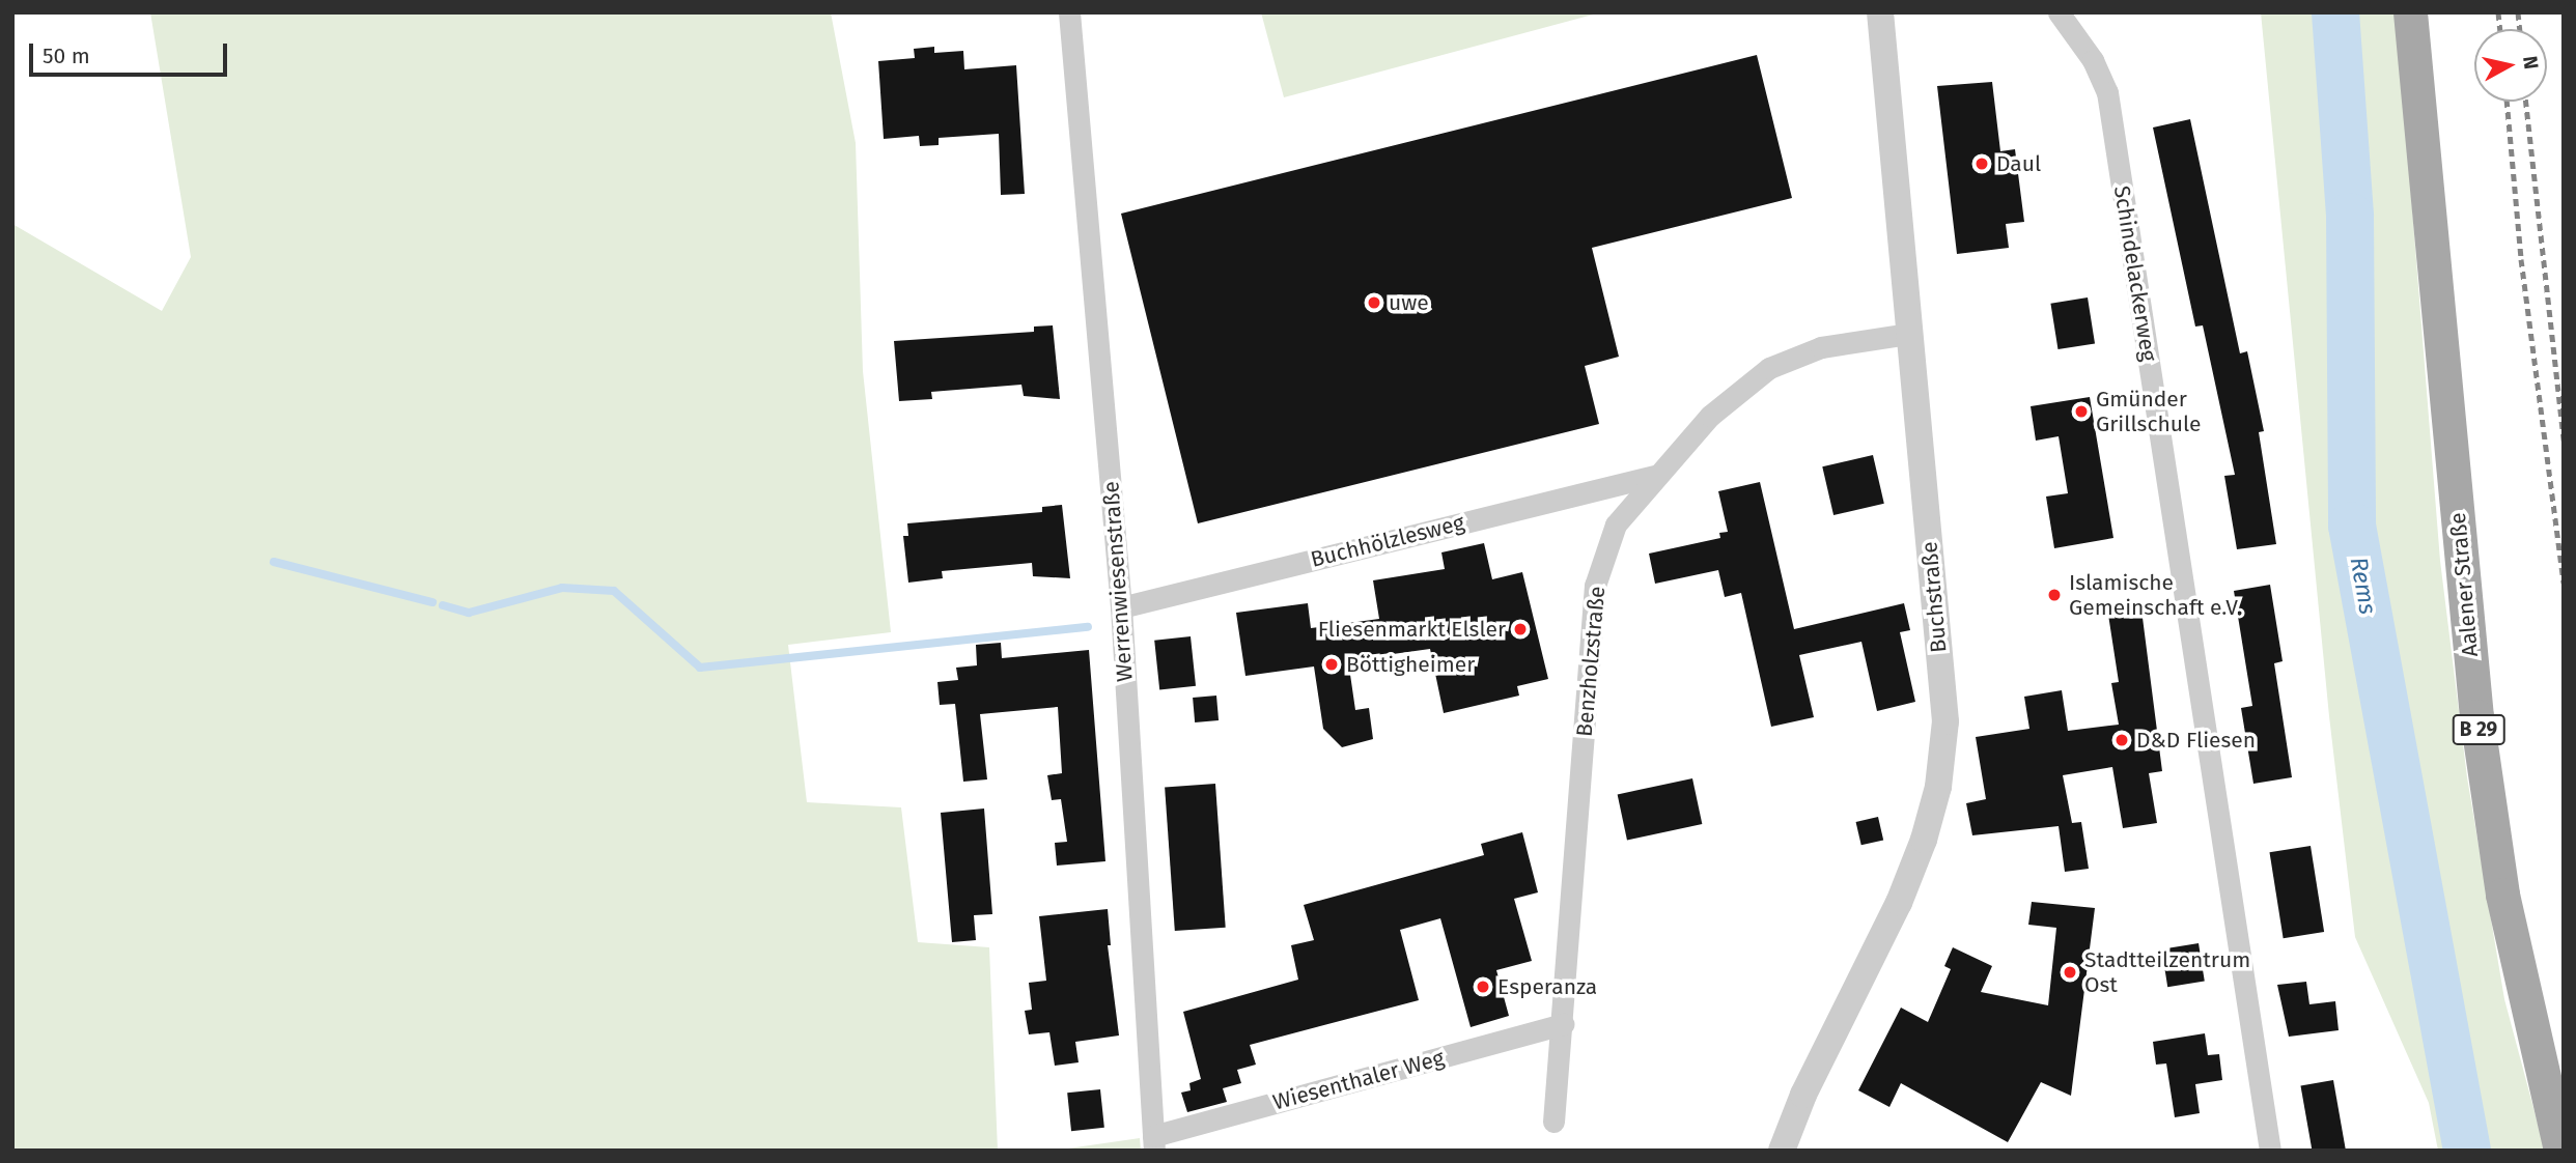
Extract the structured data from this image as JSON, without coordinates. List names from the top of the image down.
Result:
{
  "streets": {
    "main road": ["Aalener Straße", "B 29"],
    "street": [
      "Schindelackerweg",
      "Buchhölzlesweg",
      "Werrenwiesenstraße",
      "Buchstraße",
      "Benzholzstraße",
      "Wiesenthaler Weg"
    ]
  },
  "crossings": [
    ["Buchhölzlesweg", "Werrenwiesenstraße"],
    ["Buchhölzlesweg", "Benzholzstraße"],
    ["Werrenwiesenstraße", "Wiesenthaler Weg"],
    ["Buchstraße", "Benzholzstraße"],
    ["Benzholzstraße", "Wiesenthaler Weg"]
  ],
  "water": ["Rems"],
  "places": [
    "Daul",
    "uwe",
    "Gmünder Grillschule",
    "Islamische Gemeinschaft e.V.",
    "Fliesenmarkt Elsler",
    "Böttigheimer",
    "D&D Fliesen",
    "Stadtteilzentrum Ost",
    "Esperanza"
  ],
  "scale_bar": "50 m",
  "north": "right"
}
